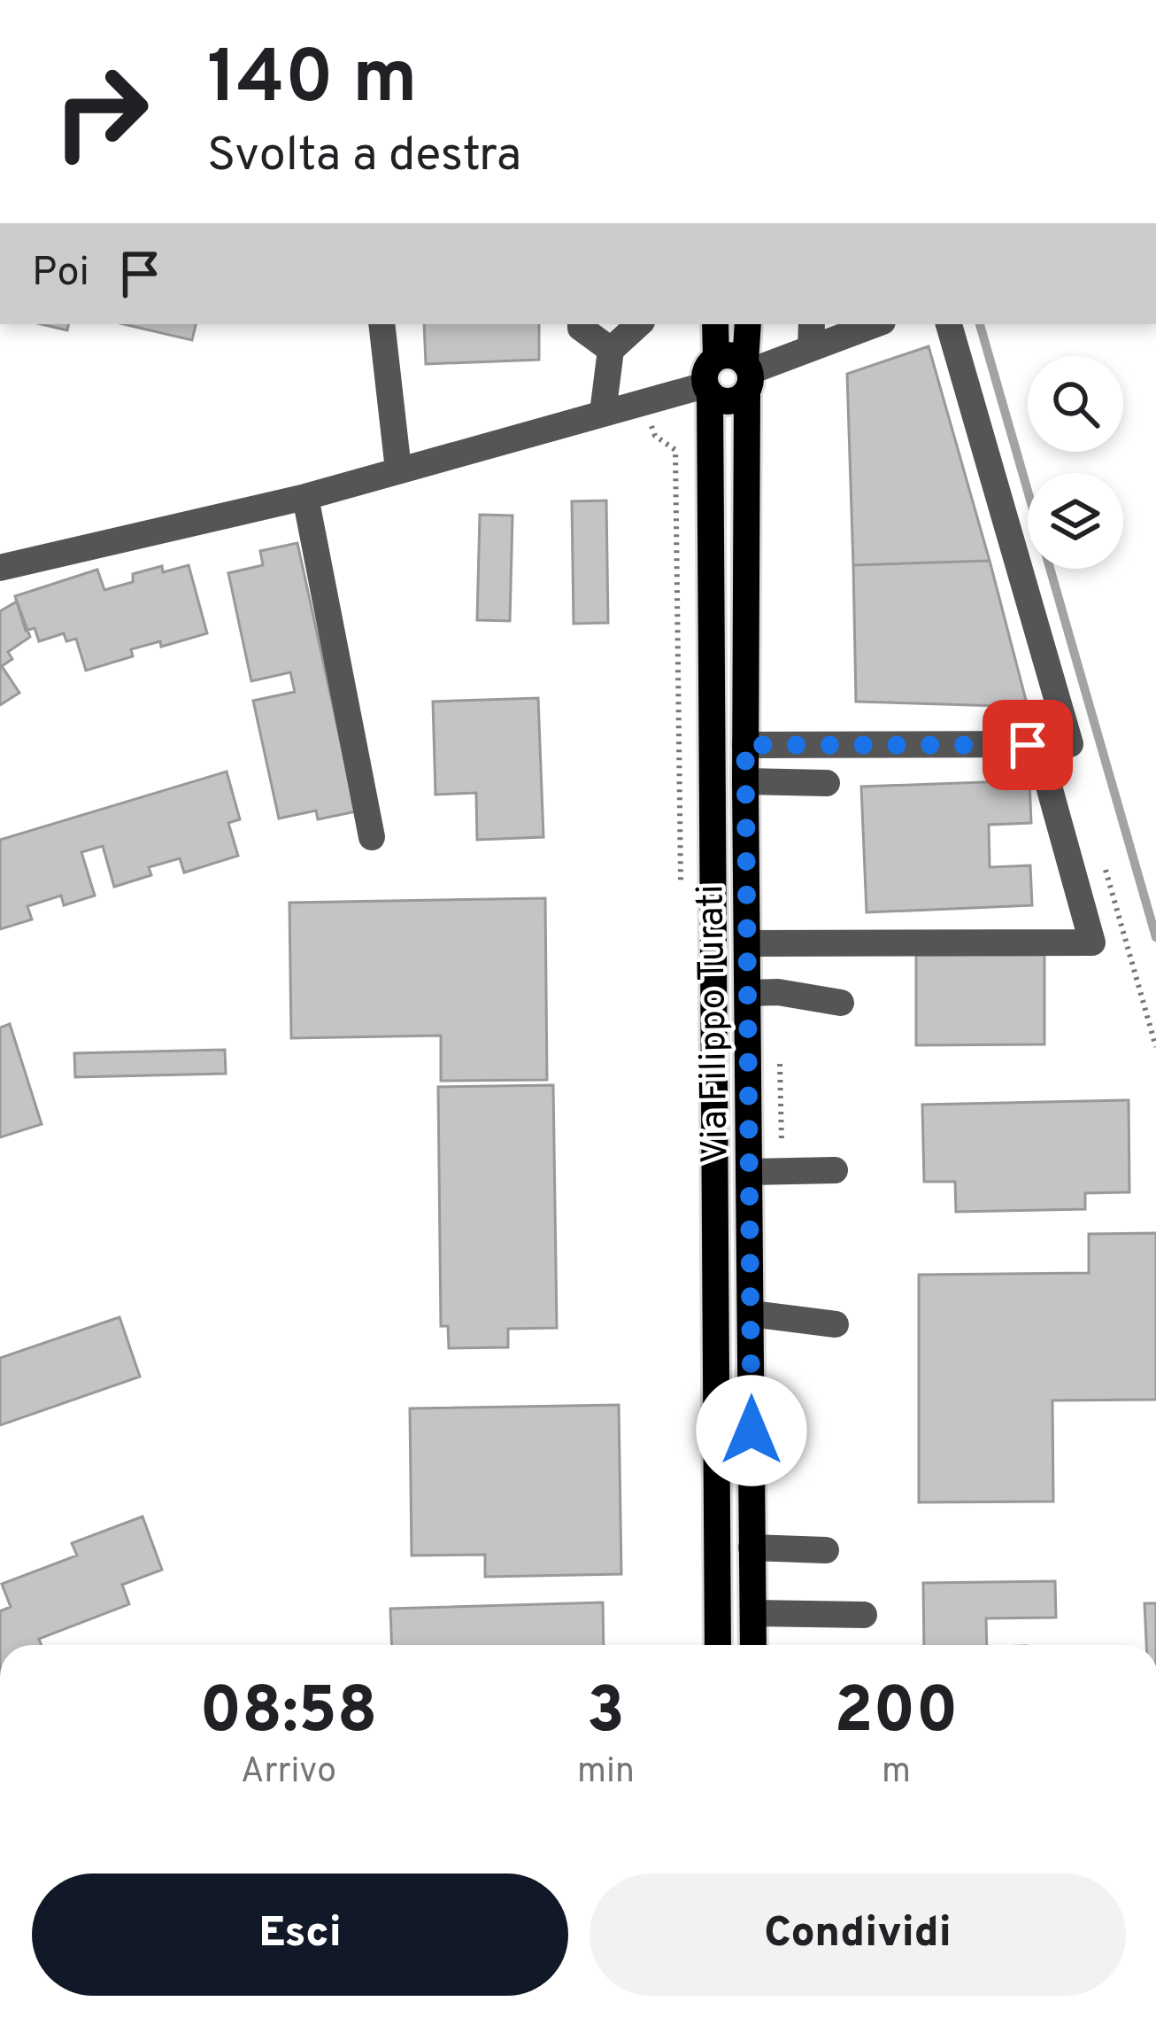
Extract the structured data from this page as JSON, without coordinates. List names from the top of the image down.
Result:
{
  "streets": {
    "main road": ["Via Filippo Turati"]
  },
  "page": {
    "turn": ["140 m", "Svolta a destra"],
    "then": "Poi",
    "eta": [
      "08:58",
      "Arrivo",
      "3",
      "min",
      "200",
      "m"
    ],
    "buttons": ["Esci", "Condividi"]
  }
}
